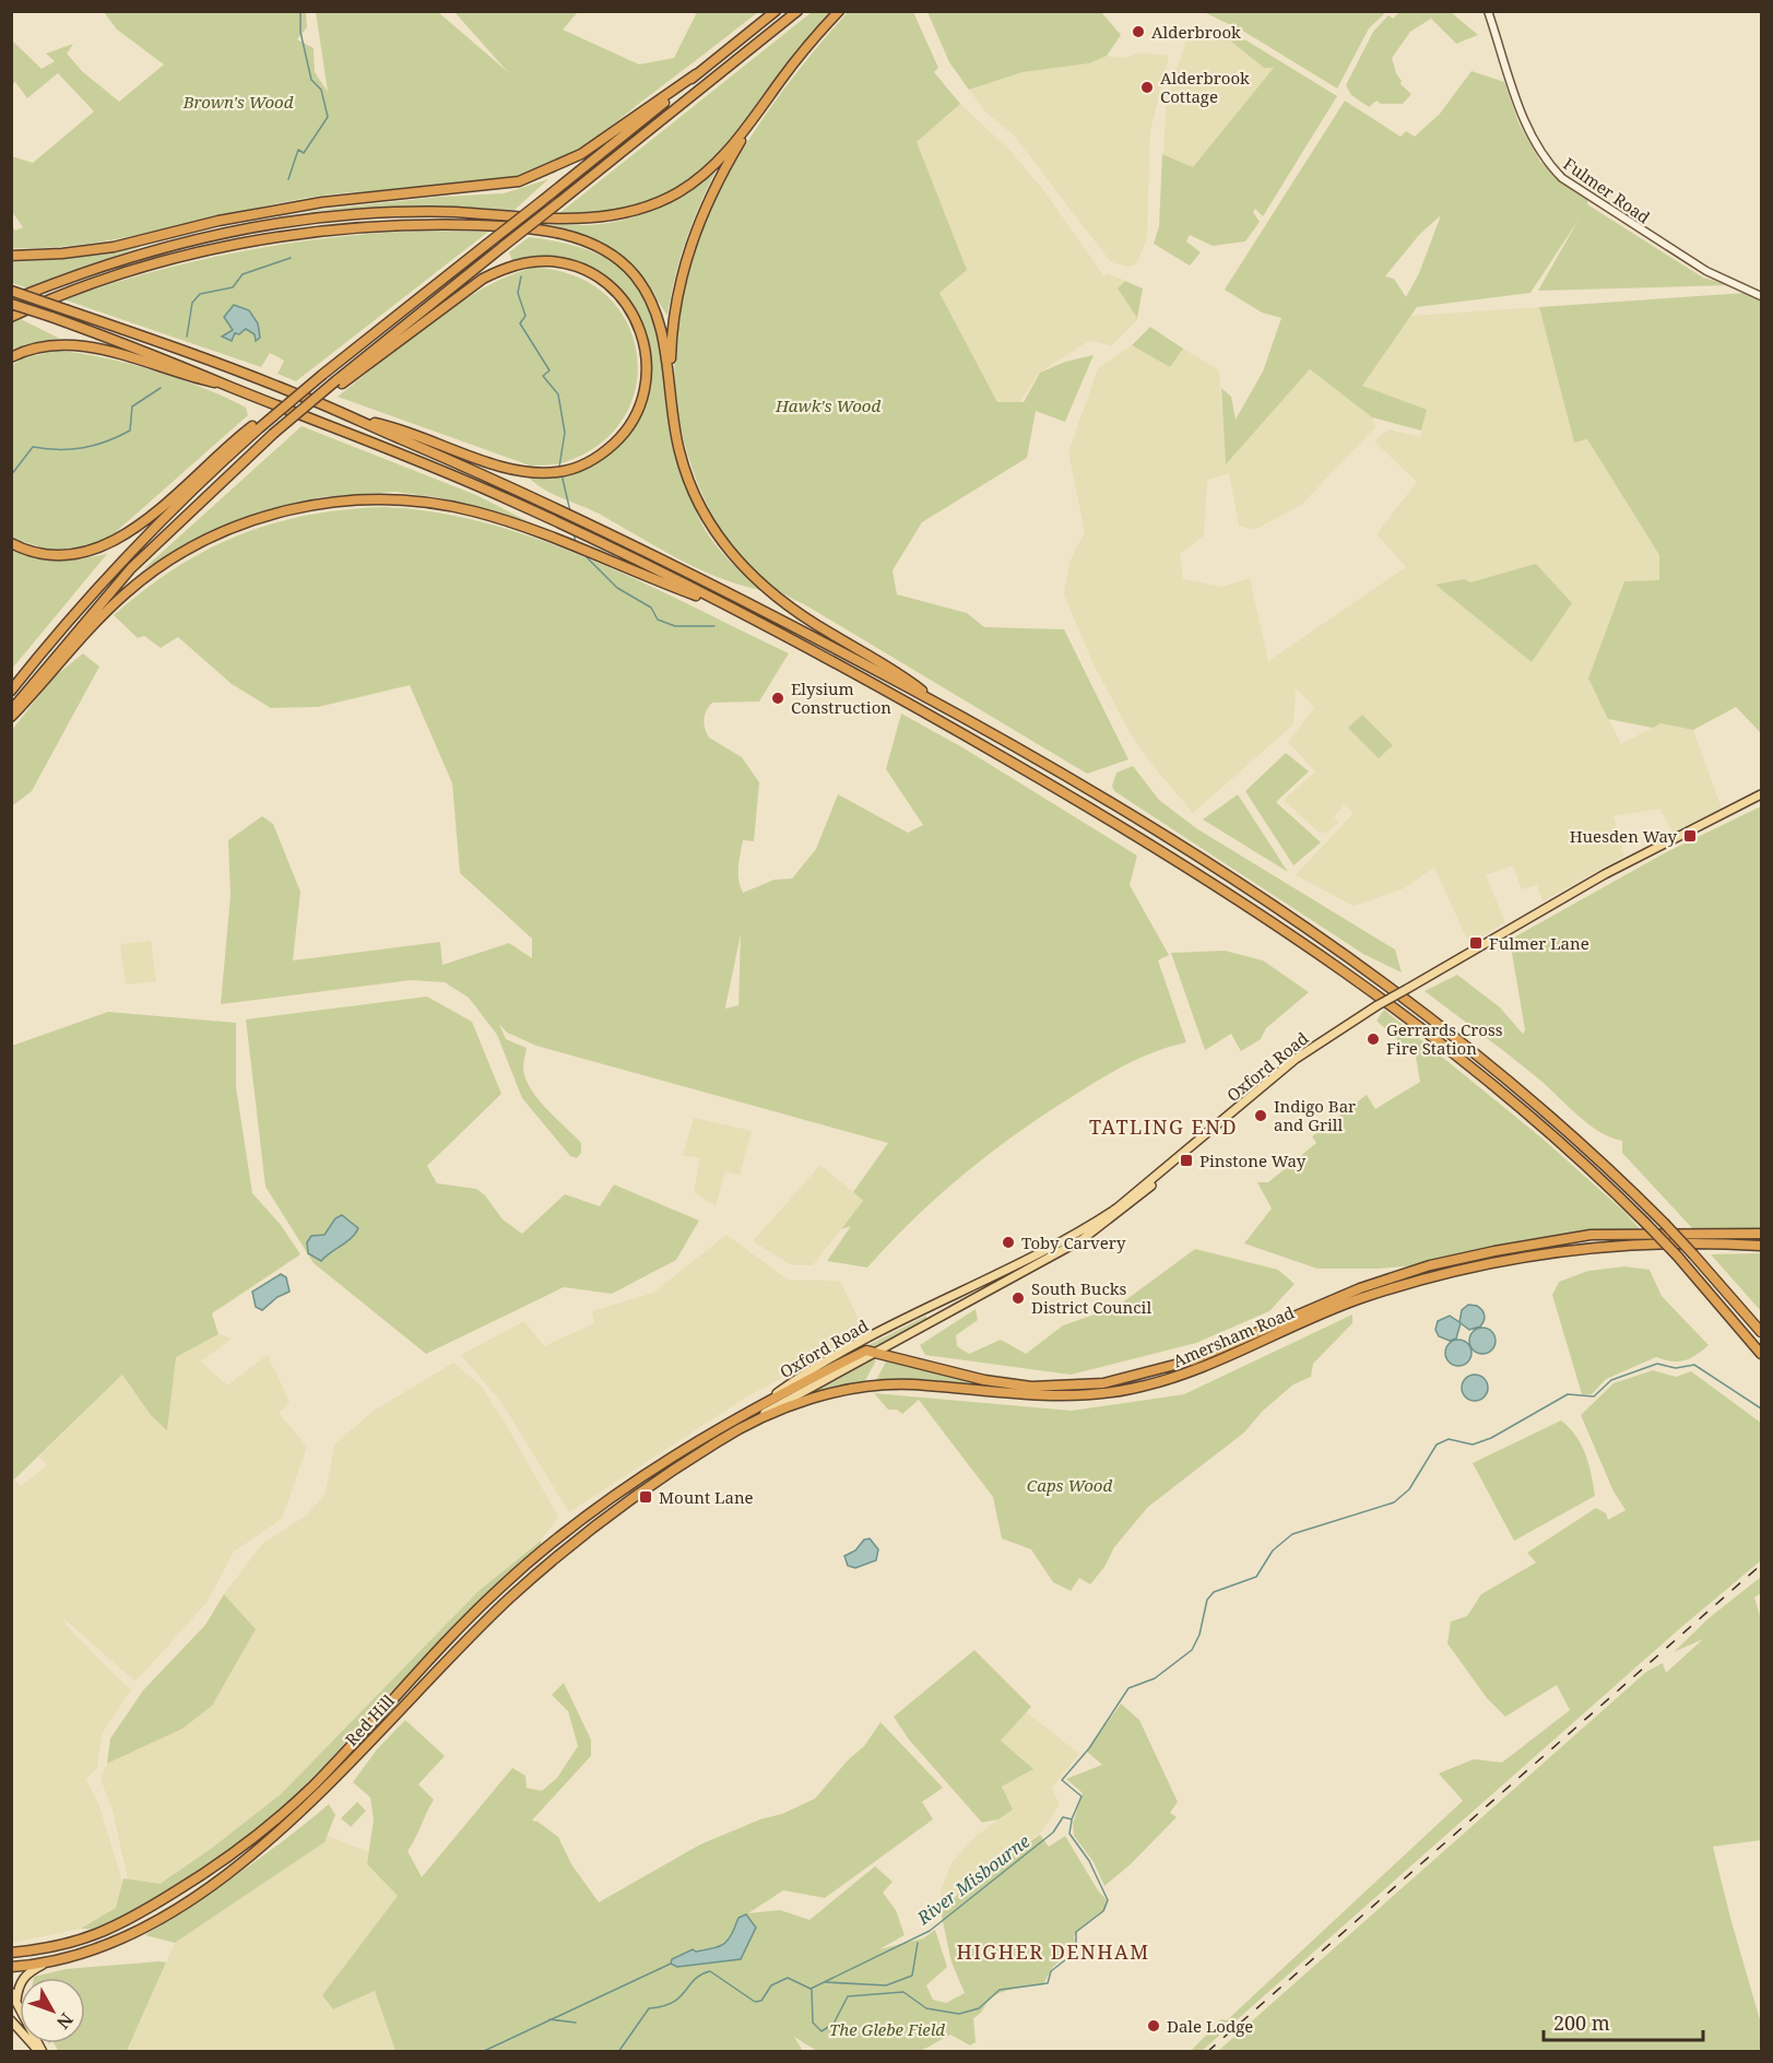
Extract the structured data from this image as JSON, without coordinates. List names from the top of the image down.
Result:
{
  "streets": {
    "highway": ["Amersham Road", "Red Hill"],
    "main road": ["Oxford Road"],
    "street": ["Fulmer Road"]
  },
  "crossings": [
    ["Oxford Road", "Red Hill"],
    ["Amersham Road", "Red Hill"]
  ],
  "districts": ["TATLING END", "HIGHER DENHAM"],
  "water": ["River Misbourne"],
  "parks": [
    "Brown's Wood",
    "Hawk's Wood",
    "Caps Wood",
    "The Glebe Field"
  ],
  "places": {
    "other": [
      "Alderbrook",
      "Alderbrook Cottage",
      "Elysium Construction",
      "Gerrards Cross Fire Station",
      "Indigo Bar and Grill",
      "Toby Carvery",
      "South Bucks District Council",
      "Dale Lodge"
    ],
    "transit": [
      "Huesden Way",
      "Fulmer Lane",
      "Pinstone Way",
      "Mount Lane"
    ]
  },
  "scale_bar": "200 m",
  "north": "bottom right"
}
